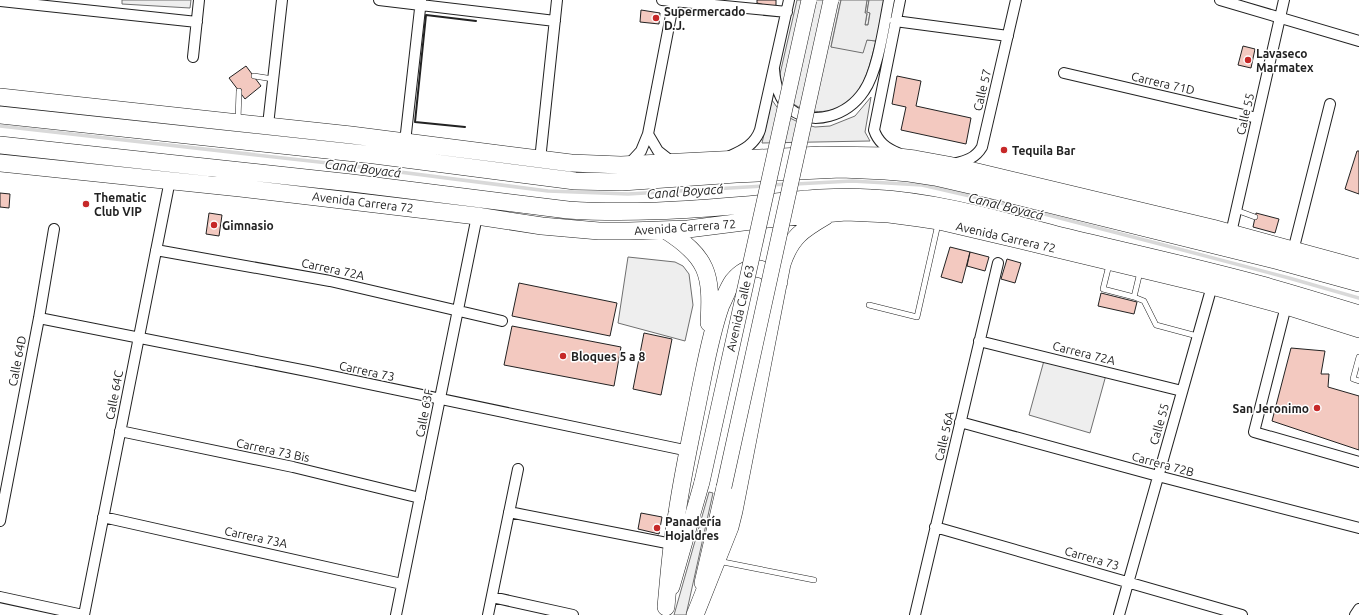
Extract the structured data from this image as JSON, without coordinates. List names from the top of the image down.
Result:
{
  "streets": {
    "highway": ["Avenida Carrera 72"],
    "main road": ["Avenida Calle 63"],
    "street": [
      "Carrera 71D",
      "Calle 57",
      "Calle 55",
      "Carrera 72A",
      "Calle 64D",
      "Carrera 73",
      "Calle 64C",
      "Calle 63F",
      "Calle 56A",
      "Carrera 73 Bis",
      "Carrera 72B",
      "Carrera 73A"
    ]
  },
  "crossings": [
    ["Carrera 71D", "Calle 55"],
    ["Calle 55", "Avenida Carrera 72"],
    ["Calle 55", "Carrera 72A"],
    ["Calle 55", "Carrera 73"],
    ["Calle 55", "Carrera 72B"],
    ["Avenida Carrera 72", "Calle 64C"],
    ["Avenida Carrera 72", "Calle 63F"],
    ["Carrera 72A", "Calle 64C"],
    ["Carrera 72A", "Calle 63F"],
    ["Carrera 72A", "Calle 56A"],
    ["Calle 64D", "Carrera 73"],
    ["Carrera 73", "Calle 64C"],
    ["Carrera 73", "Calle 63F"],
    ["Carrera 73", "Calle 56A"],
    ["Calle 64C", "Carrera 73 Bis"],
    ["Calle 64C", "Carrera 73A"],
    ["Calle 63F", "Carrera 73 Bis"],
    ["Calle 63F", "Carrera 73A"],
    ["Calle 56A", "Carrera 72B"]
  ],
  "water": ["Canal Boyacá"],
  "places": [
    "Supermercado D.J.",
    "Lavaseco Marmatex",
    "Tequila Bar",
    "Thematic Club VIP",
    "Gimnasio",
    "Bloques 5 a 8",
    "San Jeronimo",
    "Panadería Hojaldres"
  ]
}
